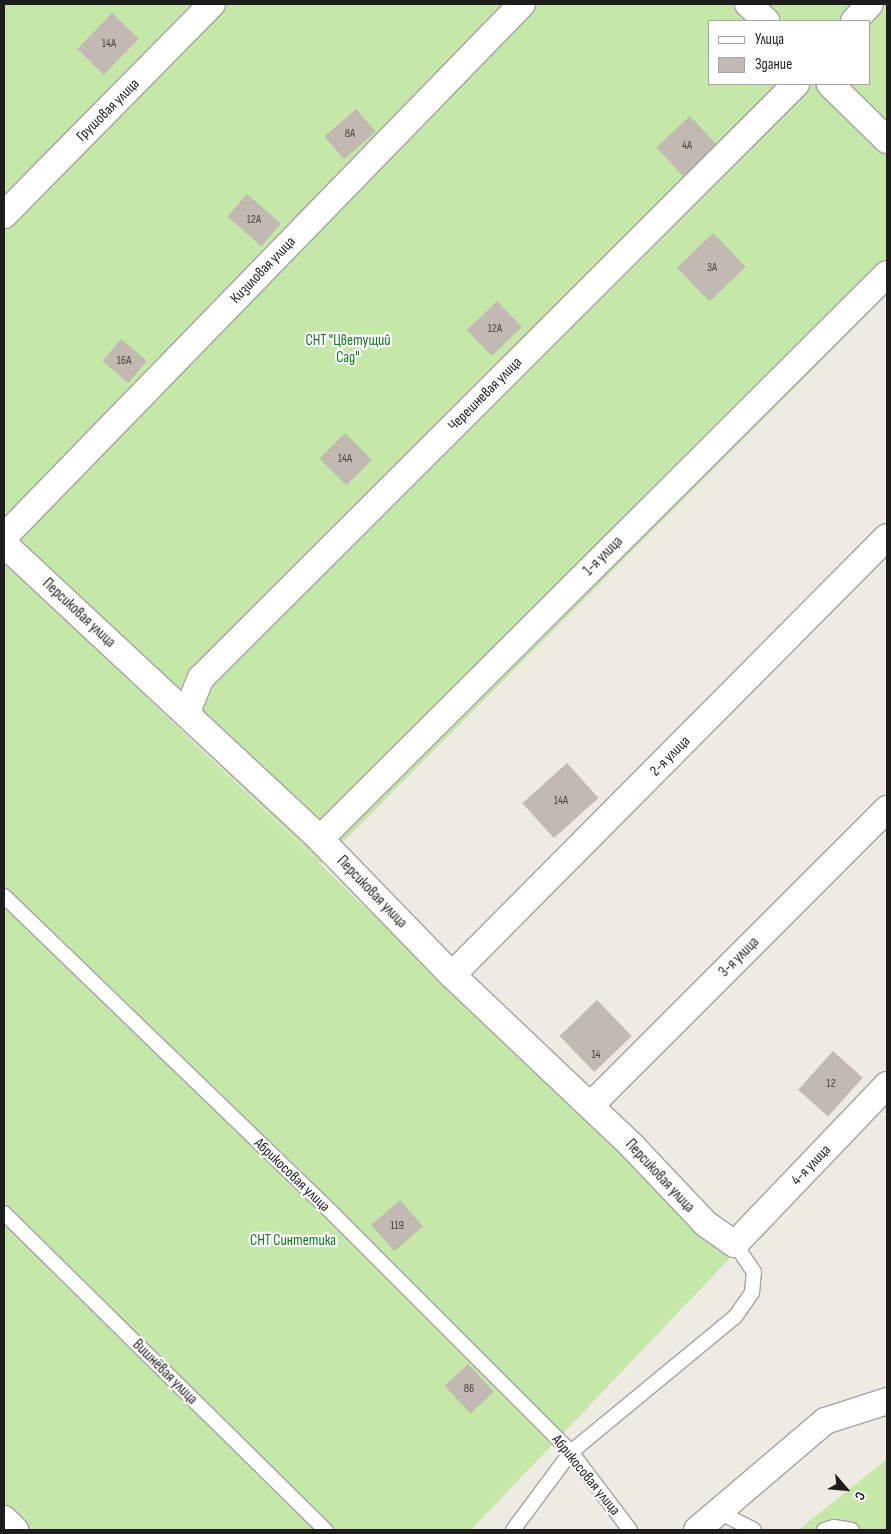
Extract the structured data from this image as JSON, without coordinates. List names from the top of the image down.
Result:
{
  "streets": {
    "street": [
      "Грушовая улица",
      "Кизиловая улица",
      "Черешневая улица",
      "1-я улица",
      "Персиковая улица",
      "2-я улица",
      "3-я улица",
      "4-я улица"
    ],
    "lane": ["Абрикосовая улица", "Вишнёвая улица"]
  },
  "crossings": [
    ["Черешневая улица", "Персиковая улица"],
    ["1-я улица", "Персиковая улица"],
    ["Персиковая улица", "2-я улица"],
    ["Персиковая улица", "3-я улица"],
    ["Персиковая улица", "4-я улица"]
  ],
  "parks": ["СНТ \"Цветущий Сад\"", "СНТ Синтетика"],
  "house_numbers": [
    "14А",
    "8А",
    "4А",
    "12А",
    "3А",
    "12А",
    "16А",
    "14А",
    "14А",
    "14",
    "12",
    "119",
    "86"
  ],
  "legend": ["Улица", "Здание"],
  "north": "bottom right"
}
